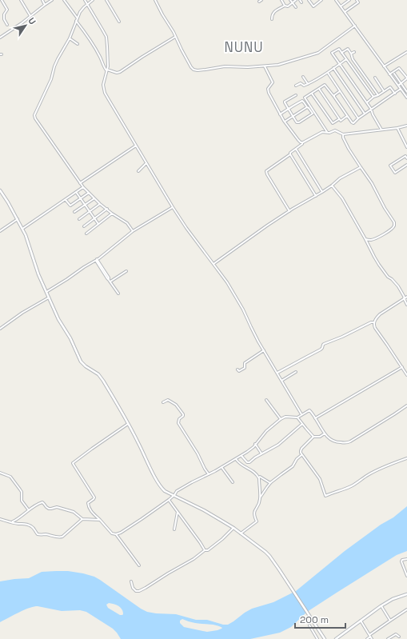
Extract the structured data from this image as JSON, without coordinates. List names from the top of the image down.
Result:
{
  "districts": ["NUNU"],
  "scale_bar": "200 m",
  "north": "top right"
}
